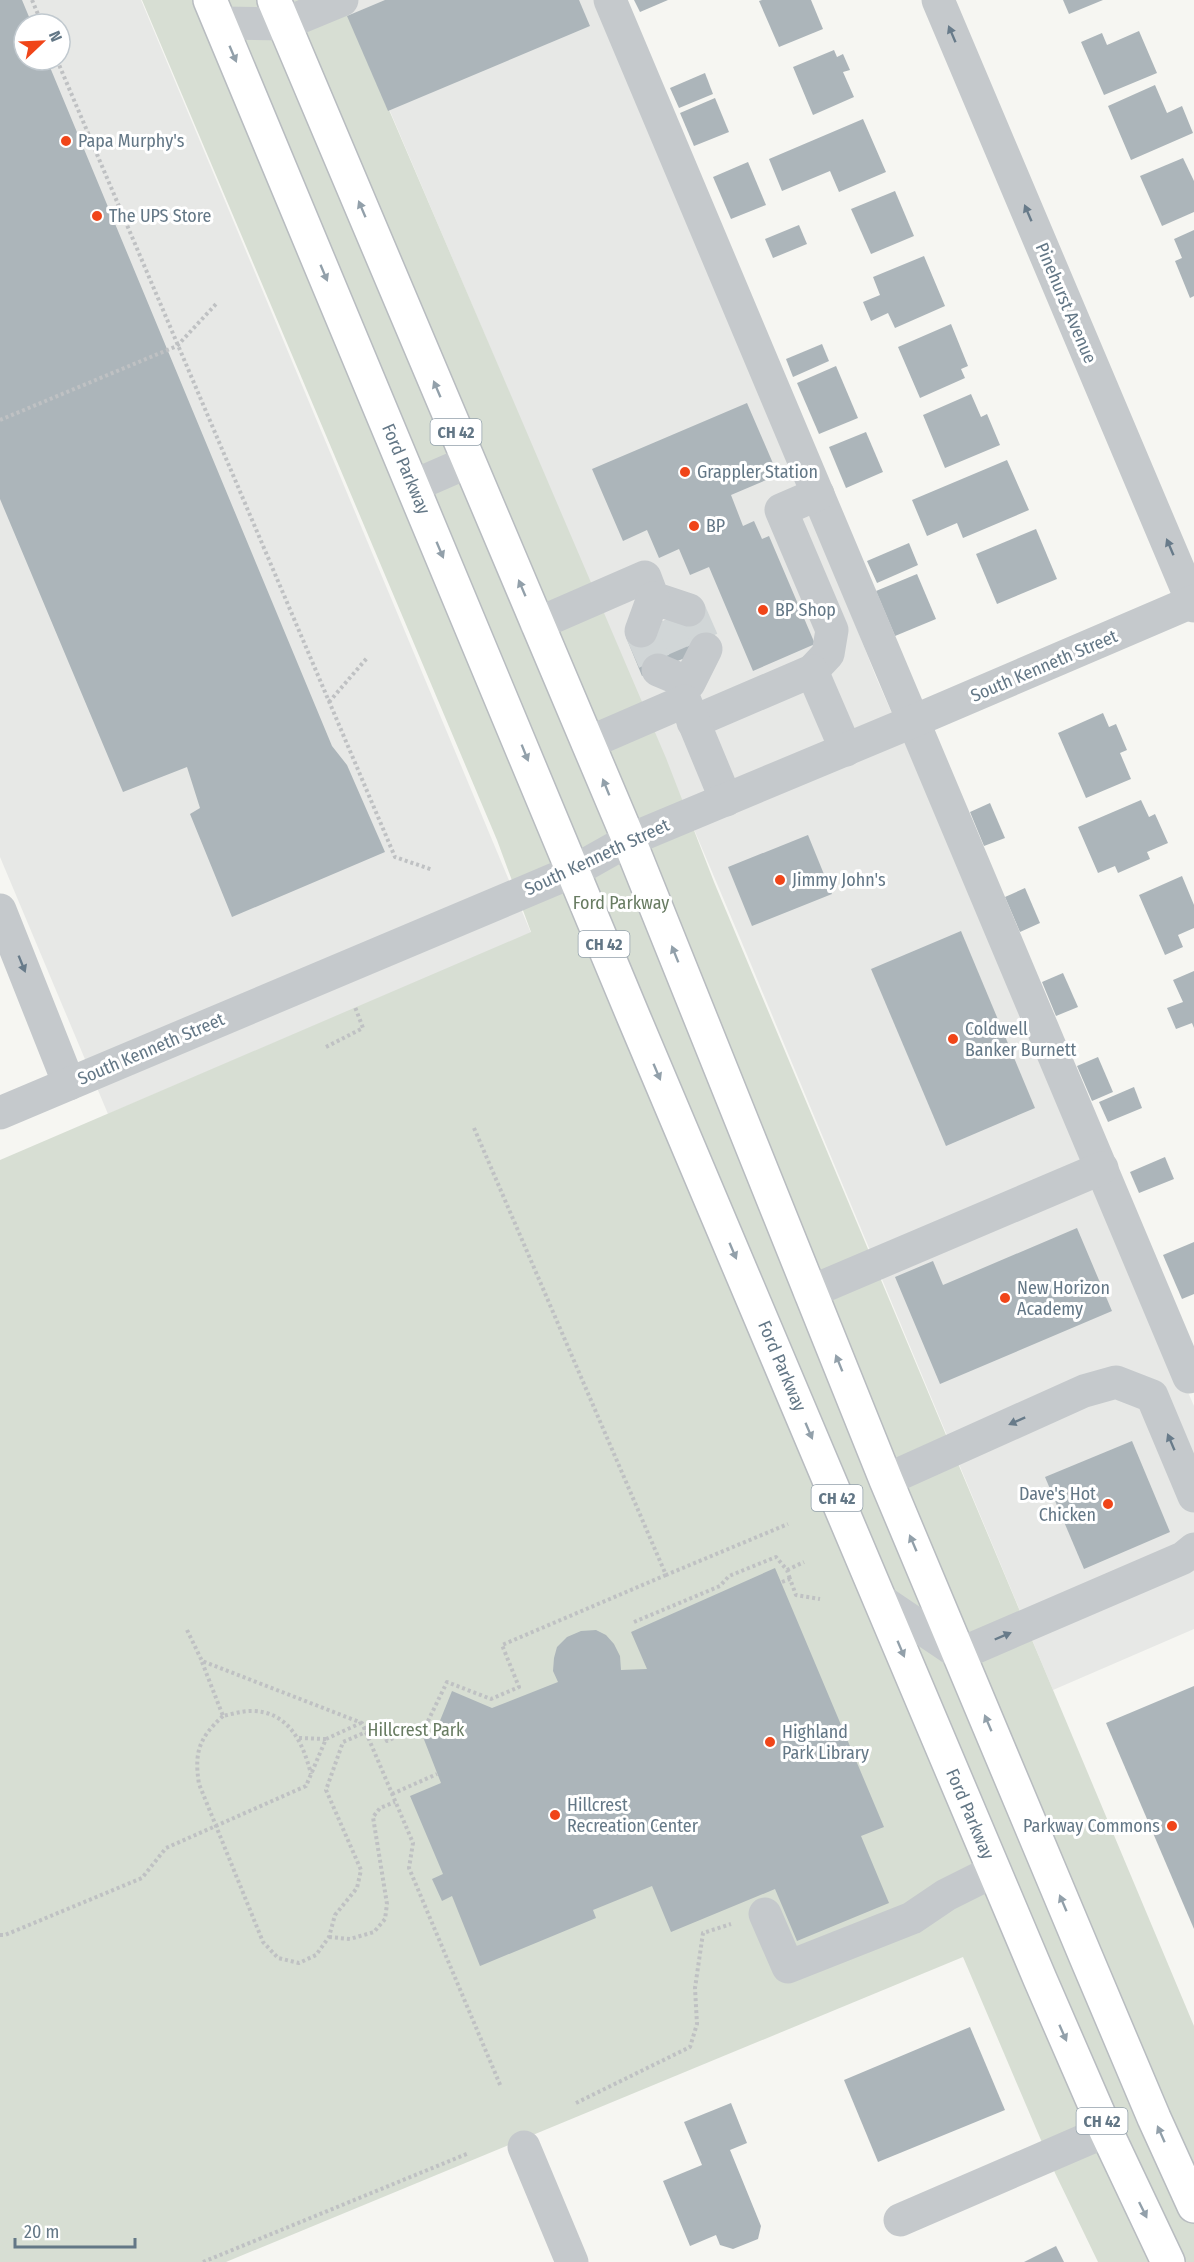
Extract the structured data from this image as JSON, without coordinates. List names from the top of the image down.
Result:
{
  "streets": {
    "main road": ["CH 42", "Ford Parkway"],
    "street": ["Pinehurst Avenue", "South Kenneth Street"]
  },
  "crossings": [
    ["Pinehurst Avenue", "South Kenneth Street"],
    ["CH 42", "South Kenneth Street"],
    ["Ford Parkway", "South Kenneth Street"]
  ],
  "one_way": ["Pinehurst Avenue"],
  "parks": ["Ford Parkway", "Hillcrest Park"],
  "places": [
    "Papa Murphy's",
    "The UPS Store",
    "Grappler Station",
    "BP",
    "BP Shop",
    "Jimmy John's",
    "Coldwell Banker Burnett",
    "New Horizon Academy",
    "Dave's Hot Chicken",
    "Highland Park Library",
    "Hillcrest Recreation Center",
    "Parkway Commons"
  ],
  "scale_bar": "20 m",
  "north": "top right"
}
